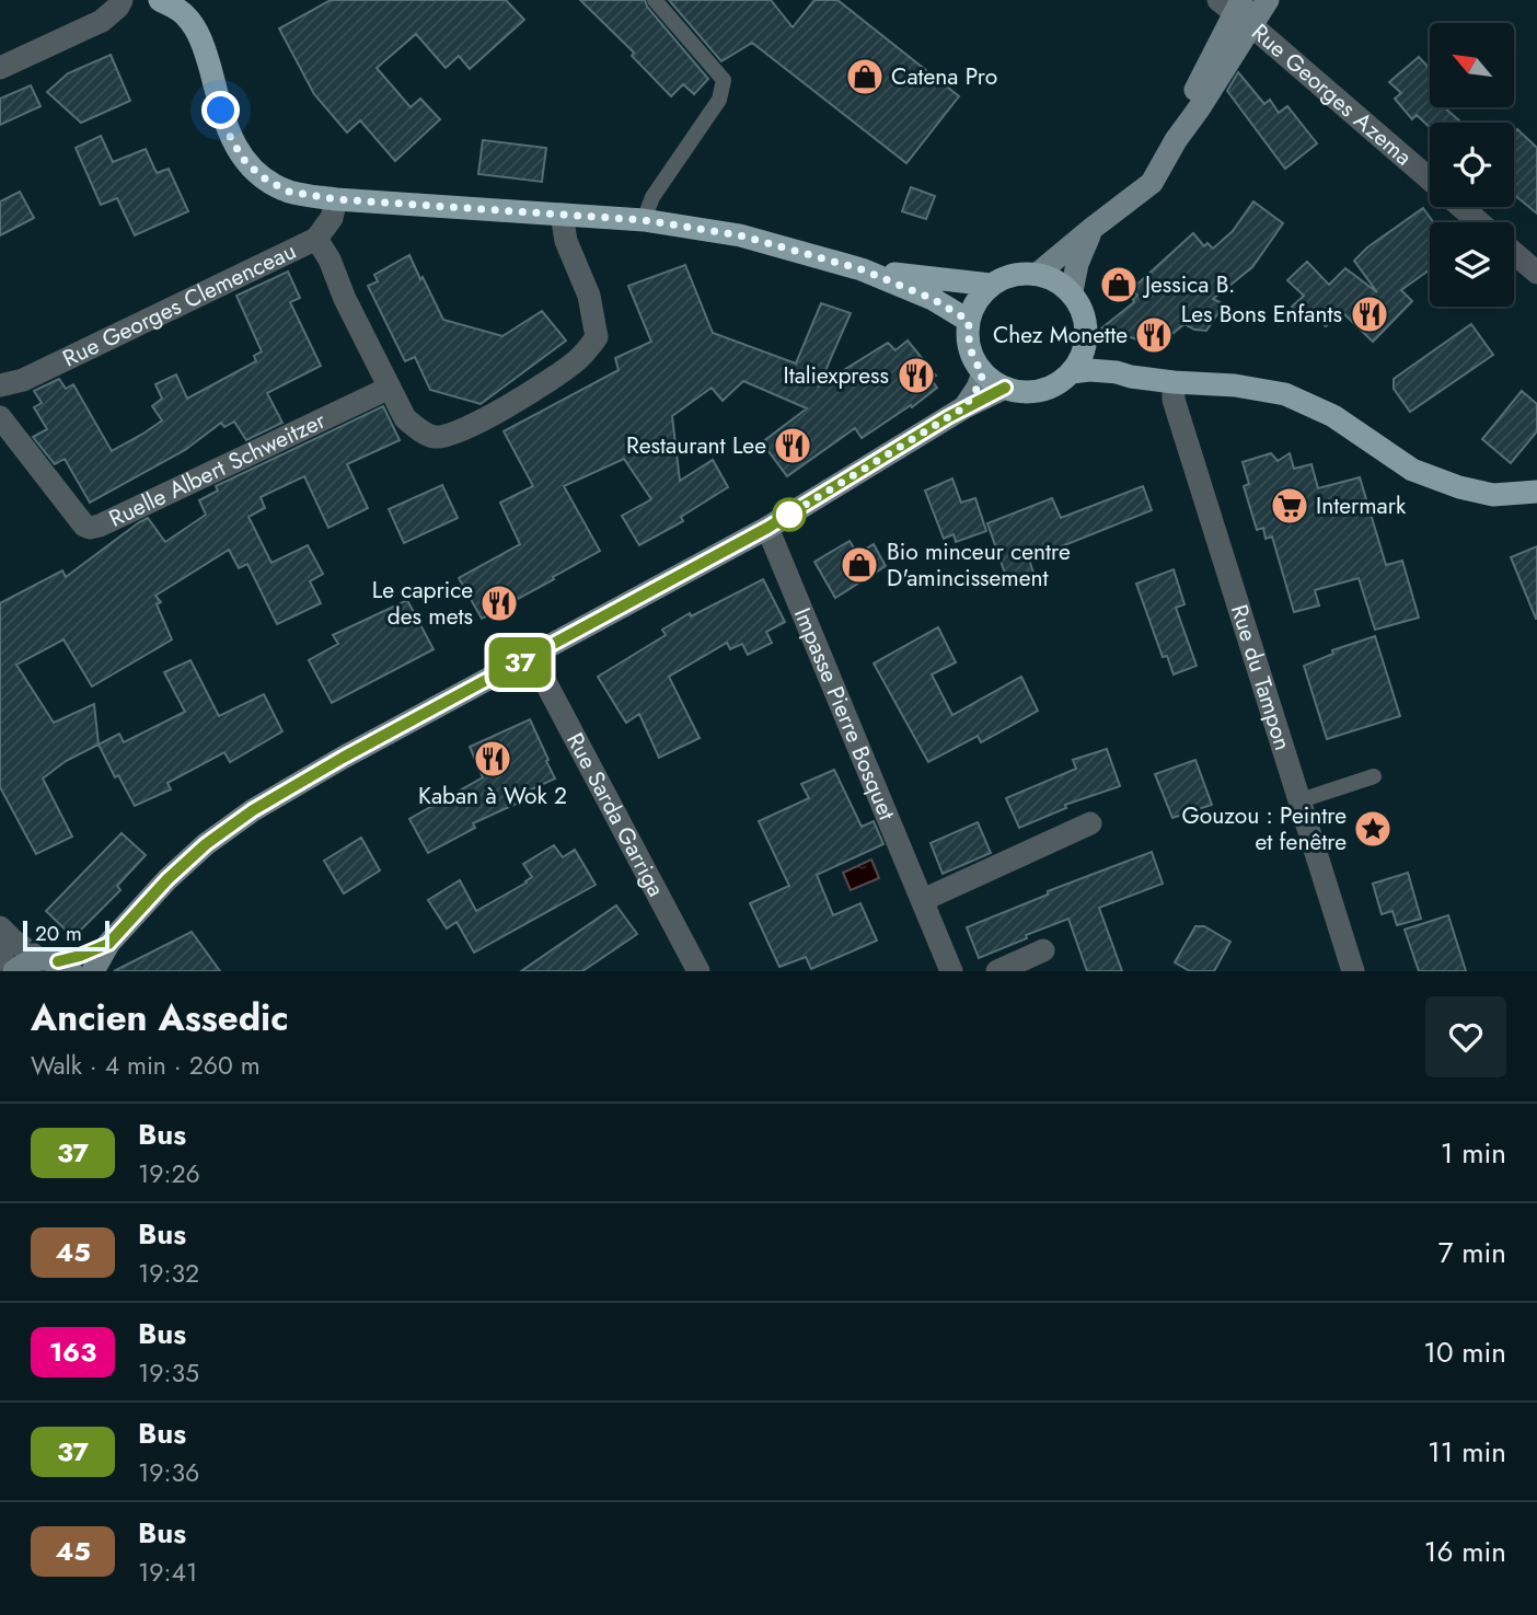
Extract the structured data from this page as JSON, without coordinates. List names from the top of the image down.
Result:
{
  "streets": {
    "street": [
      "Rue Georges Azema",
      "Rue Georges Clemenceau",
      "Ruelle Albert Schweitzer",
      "Rue du Tampon",
      "Impasse Pierre Bosquet",
      "Rue Sarda Garriga"
    ]
  },
  "places": {
    "shop": ["Catena Pro", "Jessica B.", "Bio minceur centre D'amincissement"],
    "restaurant": [
      "Les Bons Enfants",
      "Chez Monette",
      "Italiexpress",
      "Restaurant Lee",
      "Le caprice des mets",
      "Kaban à Wok 2"
    ],
    "supermarket": ["Intermark"],
    "place": ["Gouzou : Peintre et fenêtre"]
  },
  "lines": ["bus line 37"],
  "scale_bar": "20 m",
  "north": "top left",
  "page": {
    "on_map": "37",
    "scale": "20 m",
    "heading": ["Ancien Assedic", "Walk · 4 min · 260 m"],
    "list": [
      {
        "mark": "37",
        "name": "Bus",
        "note": "19:26",
        "value": "1 min"
      },
      {
        "mark": "45",
        "name": "Bus",
        "note": "19:32",
        "value": "7 min"
      },
      {
        "mark": "163",
        "name": "Bus",
        "note": "19:35",
        "value": "10 min"
      },
      {
        "mark": "37",
        "name": "Bus",
        "note": "19:36",
        "value": "11 min"
      },
      {
        "mark": "45",
        "name": "Bus",
        "note": "19:41",
        "value": "16 min"
      }
    ]
  }
}
